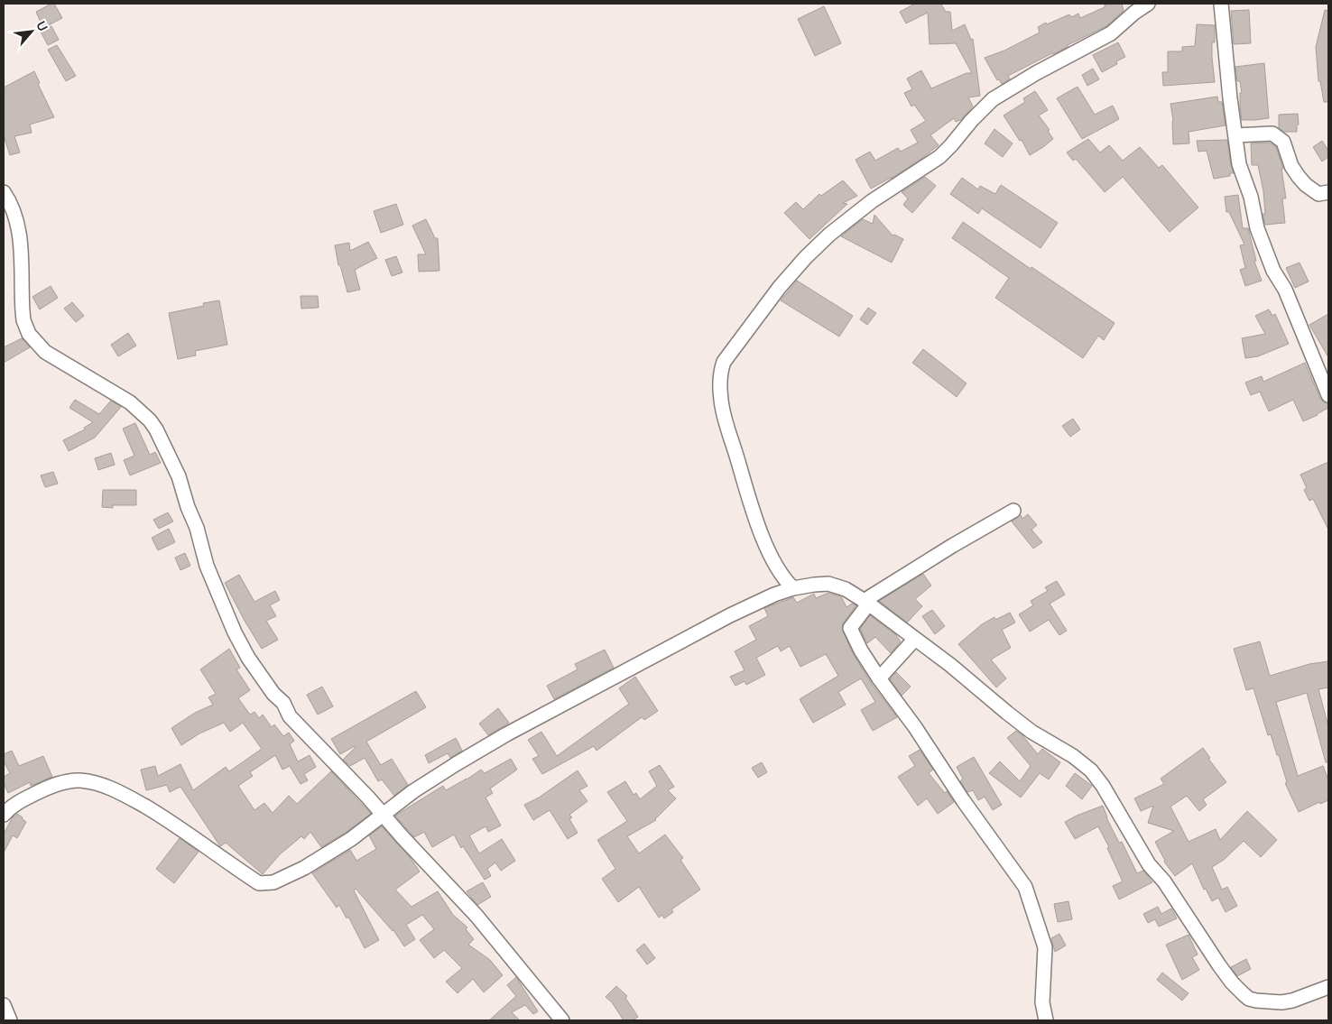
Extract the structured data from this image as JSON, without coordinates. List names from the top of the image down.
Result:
{
  "north": "top right"
}
